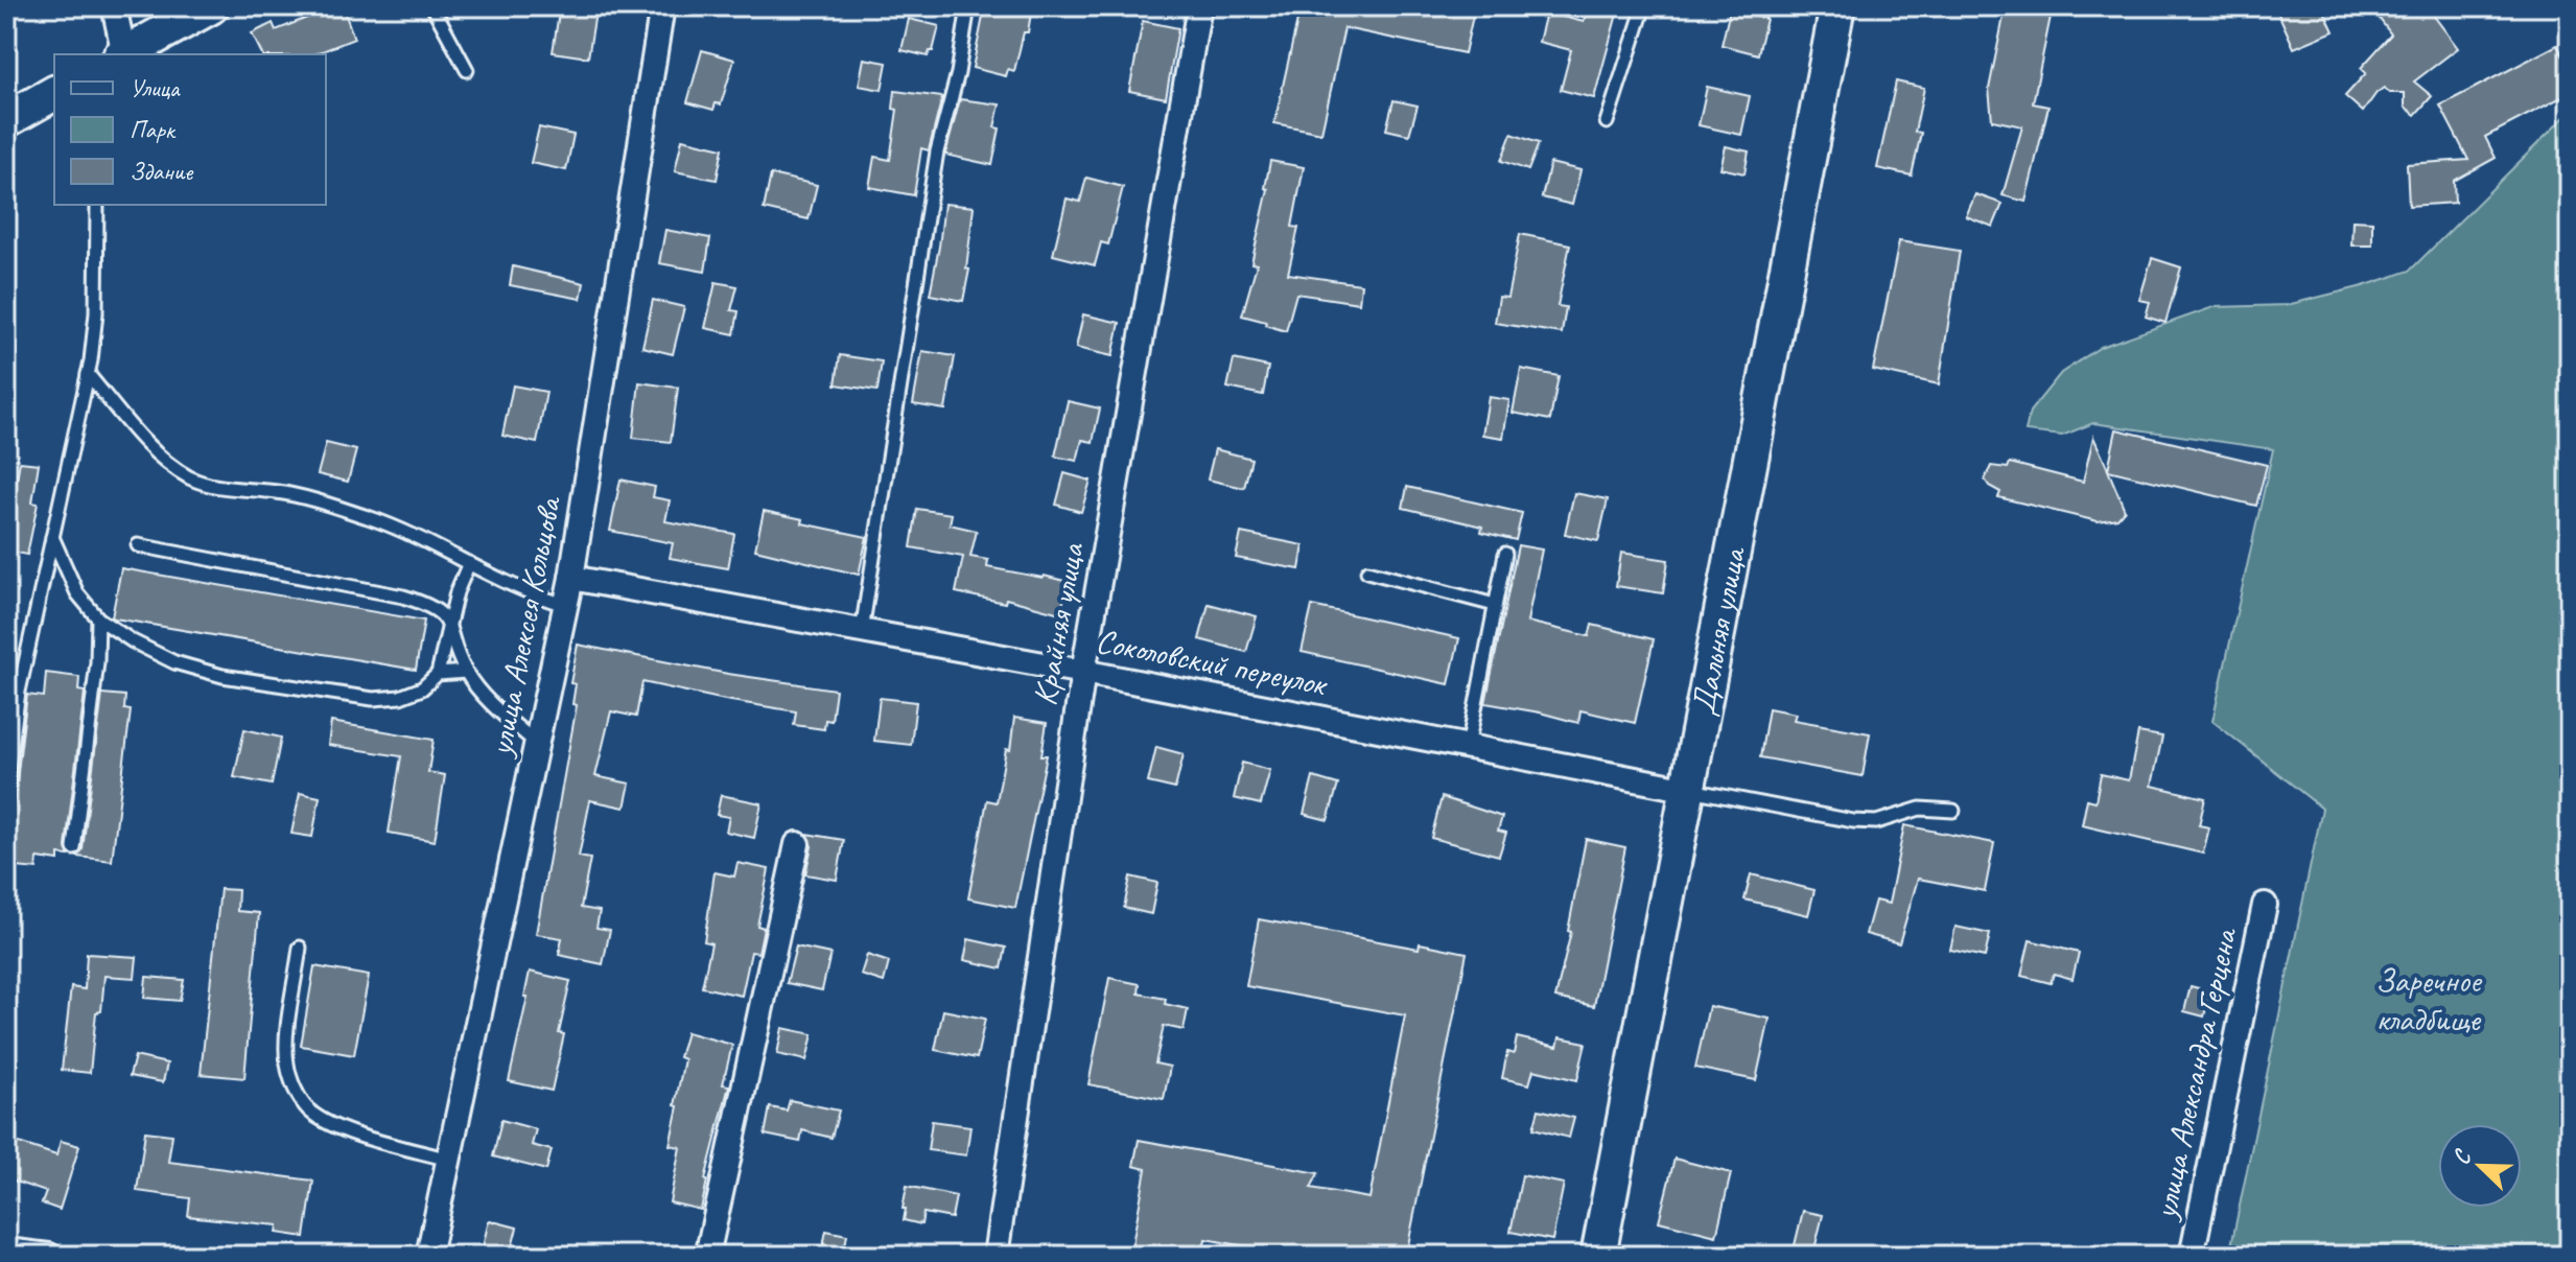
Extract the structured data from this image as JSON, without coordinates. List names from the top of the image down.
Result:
{
  "streets": {
    "main road": ["Дальняя улица"],
    "street": [
      "Крайняя улица",
      "улица Алексея Кольцова",
      "Соколовский переулок",
      "улица Александра Герцена"
    ]
  },
  "crossings": [
    ["Крайняя улица", "Соколовский переулок"],
    ["улица Алексея Кольцова", "Соколовский переулок"],
    ["Дальняя улица", "Соколовский переулок"]
  ],
  "parks": ["Заречное кладбище"],
  "legend": ["Улица", "Парк", "Здание"],
  "north": "top left"
}
